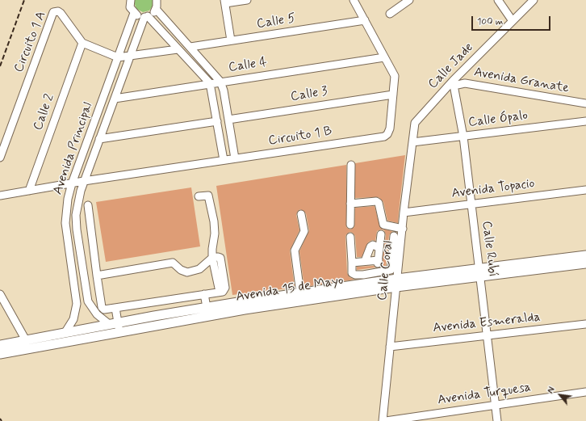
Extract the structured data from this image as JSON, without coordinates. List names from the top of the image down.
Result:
{
  "streets": {
    "main road": ["Avenida 15 de Mayo"],
    "street": [
      "Calle 5",
      "Circuito 1 A",
      "Calle 4",
      "Calle Jade",
      "Avenida Granate",
      "Calle 3",
      "Calle 2",
      "Calle Ópalo",
      "Circuito 1 B",
      "Avenida Principal",
      "Avenida Topacio",
      "Calle Rubí",
      "Calle Coral",
      "Avenida Esmeralda",
      "Avenida Turquesa"
    ]
  },
  "crossings": [
    ["Calle 5", "Circuito 1 B"],
    ["Circuito 1 A", "Calle 2"],
    ["Calle 4", "Circuito 1 B"],
    ["Calle 4", "Avenida Principal"],
    ["Calle Jade", "Avenida Granate"],
    ["Calle Jade", "Calle Rubí"],
    ["Calle Jade", "Calle Coral"],
    ["Avenida Granate", "Calle Rubí"],
    ["Calle 3", "Circuito 1 B"],
    ["Calle Ópalo", "Calle Rubí"],
    ["Calle Ópalo", "Calle Coral"],
    ["Circuito 1 B", "Avenida Principal"],
    ["Avenida Principal", "Avenida 15 de Mayo"],
    ["Avenida Topacio", "Calle Rubí"],
    ["Avenida Topacio", "Calle Coral"],
    ["Calle Rubí", "Avenida 15 de Mayo"],
    ["Calle Rubí", "Avenida Esmeralda"],
    ["Calle Rubí", "Avenida Turquesa"],
    ["Calle Coral", "Avenida 15 de Mayo"],
    ["Calle Coral", "Avenida Esmeralda"]
  ],
  "scale_bar": "100 m",
  "north": "top left"
}
